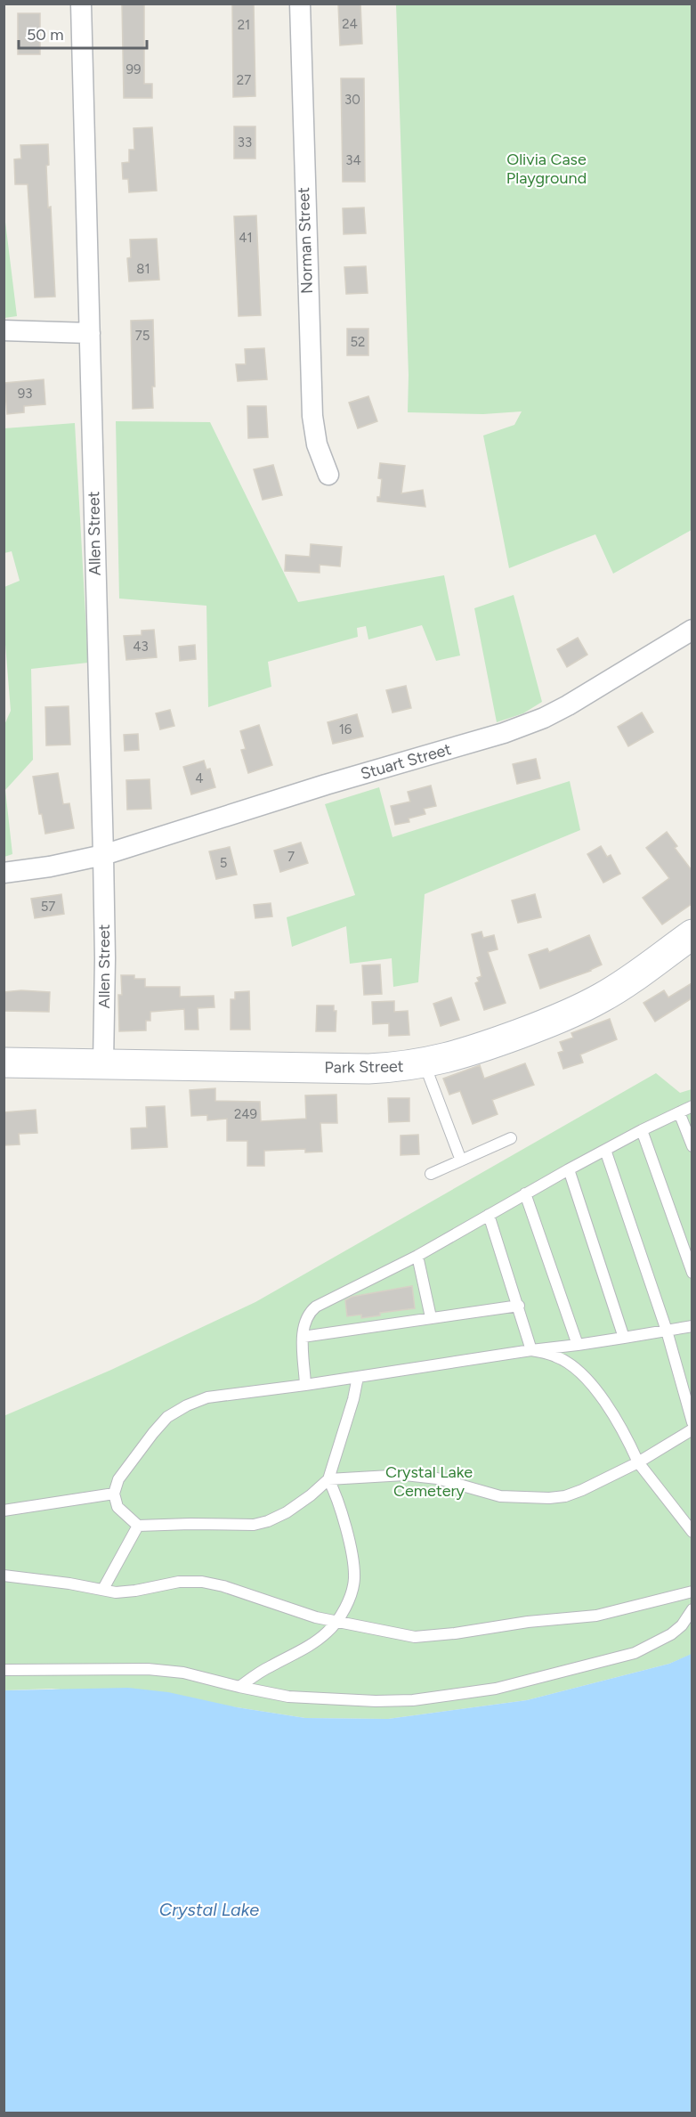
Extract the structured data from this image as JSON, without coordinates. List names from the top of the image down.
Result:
{
  "streets": {
    "street": [
      "Norman Street",
      "Allen Street",
      "Stuart Street",
      "Park Street"
    ]
  },
  "crossings": [
    ["Allen Street", "Stuart Street"],
    ["Allen Street", "Park Street"]
  ],
  "water": ["Crystal Lake"],
  "parks": ["Olivia Case Playground", "Crystal Lake Cemetery"],
  "house_numbers": [
    "24",
    "21",
    "99",
    "27",
    "30",
    "33",
    "34",
    "41",
    "81",
    "75",
    "52",
    "93",
    "43",
    "16",
    "4",
    "7",
    "5",
    "57",
    "249"
  ],
  "scale_bar": "50 m"
}
